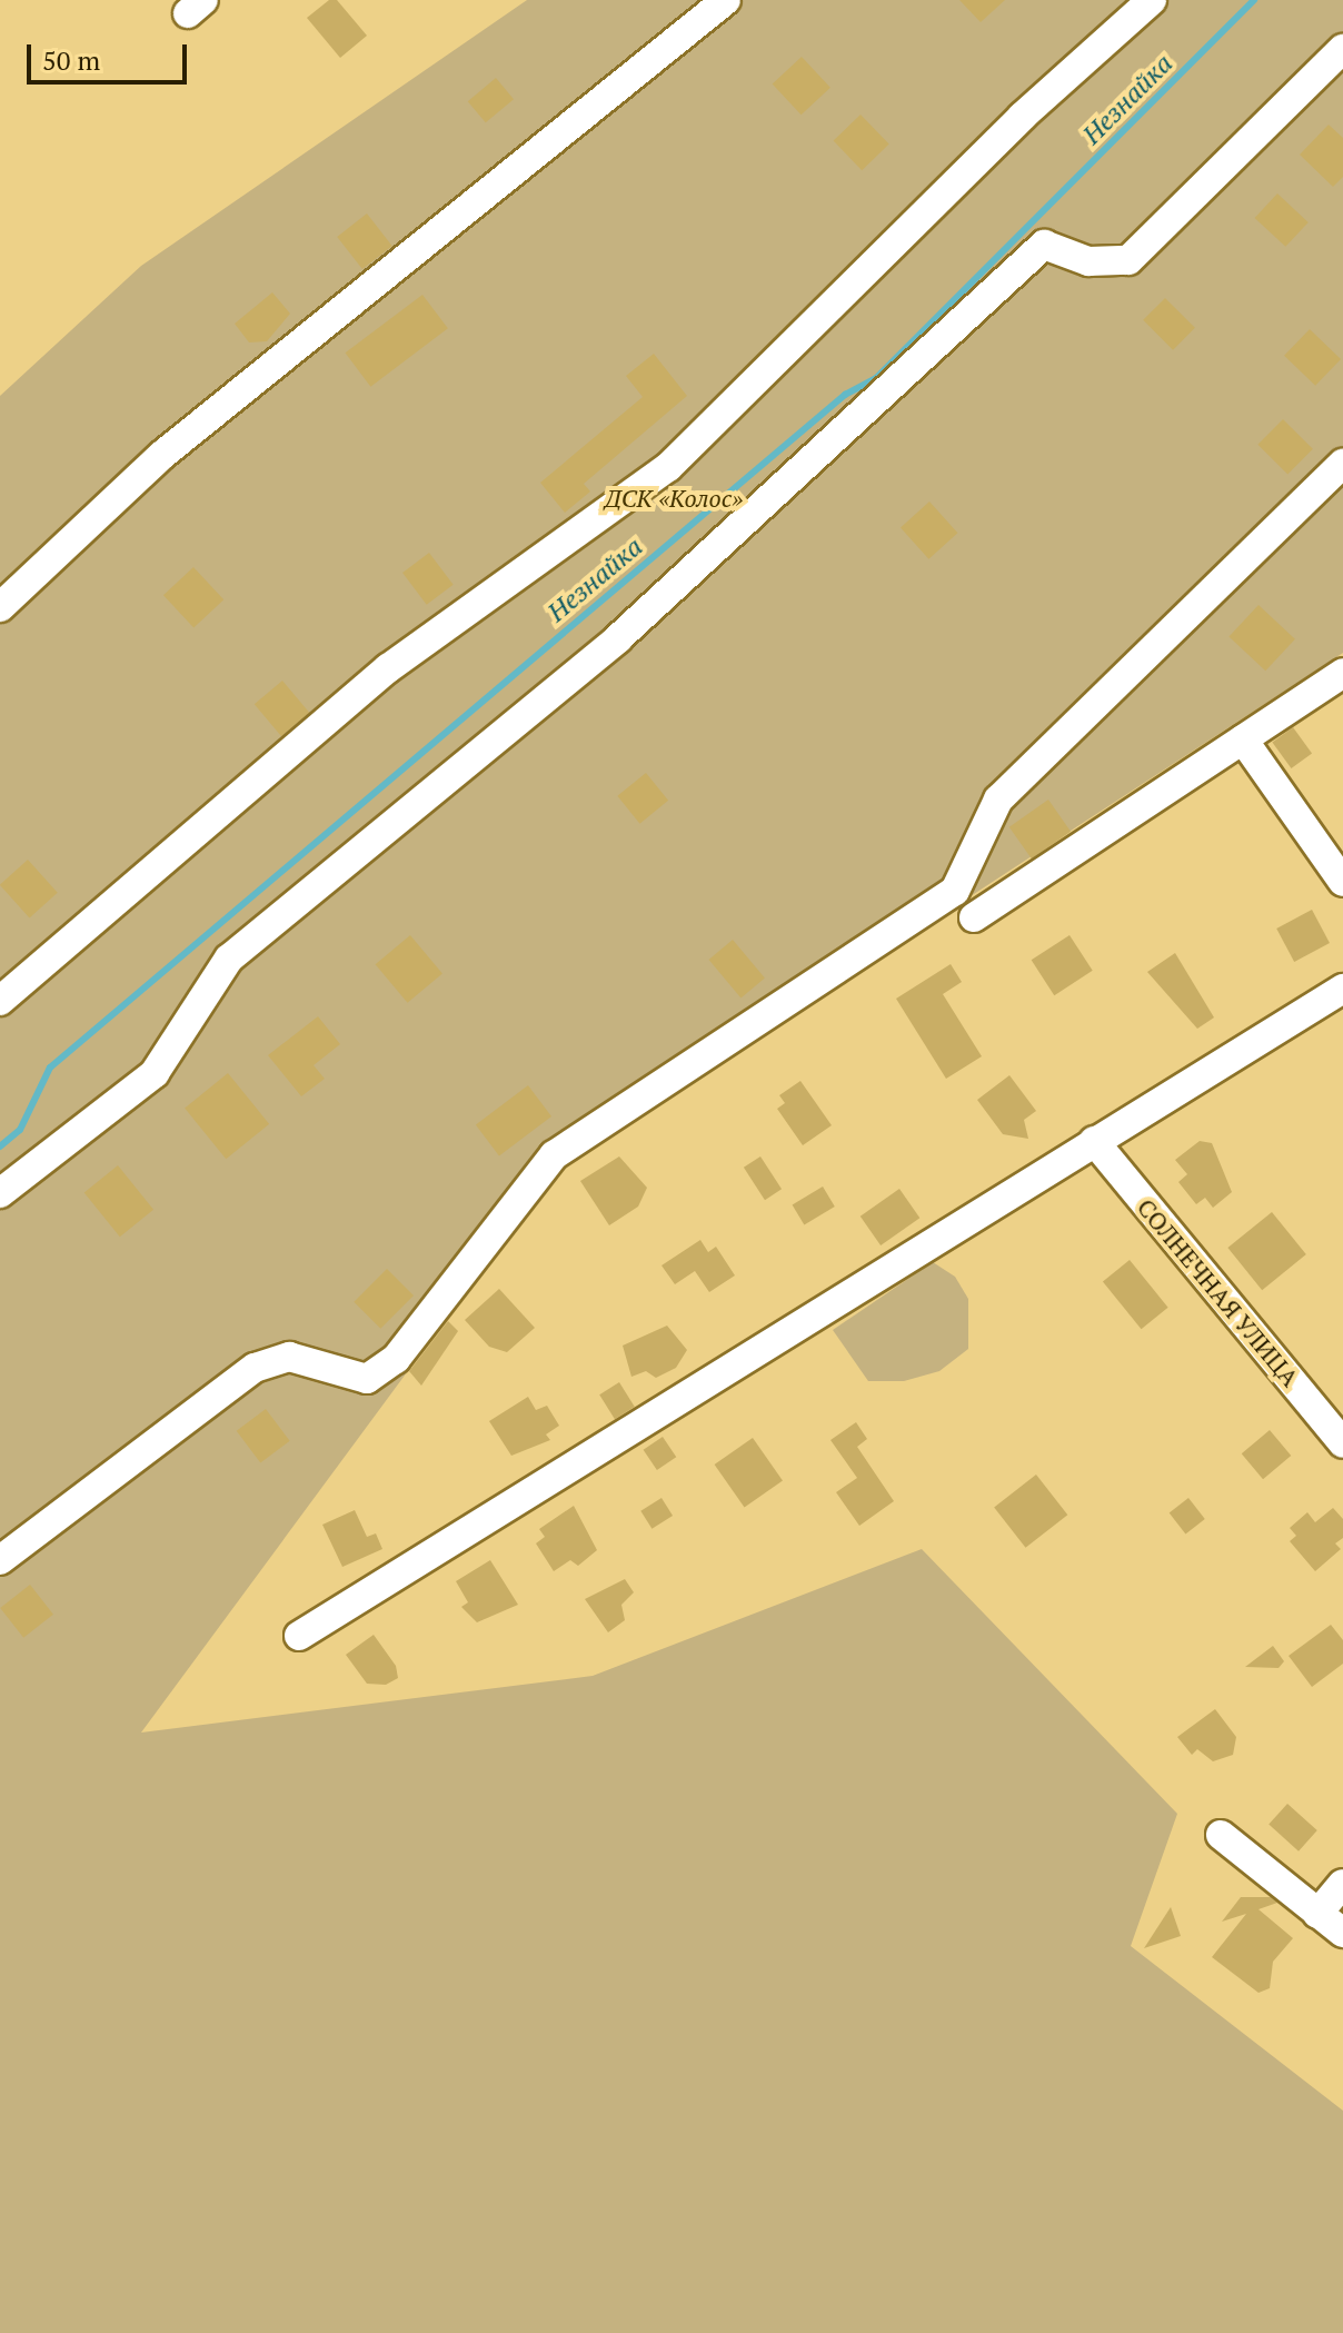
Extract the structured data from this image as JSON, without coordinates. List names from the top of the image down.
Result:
{
  "streets": {
    "street": ["СОЛНЕЧНАЯ УЛИЦА"]
  },
  "water": ["Незнайка"],
  "parks": ["ДСК «Колос»"],
  "scale_bar": "50 m"
}
